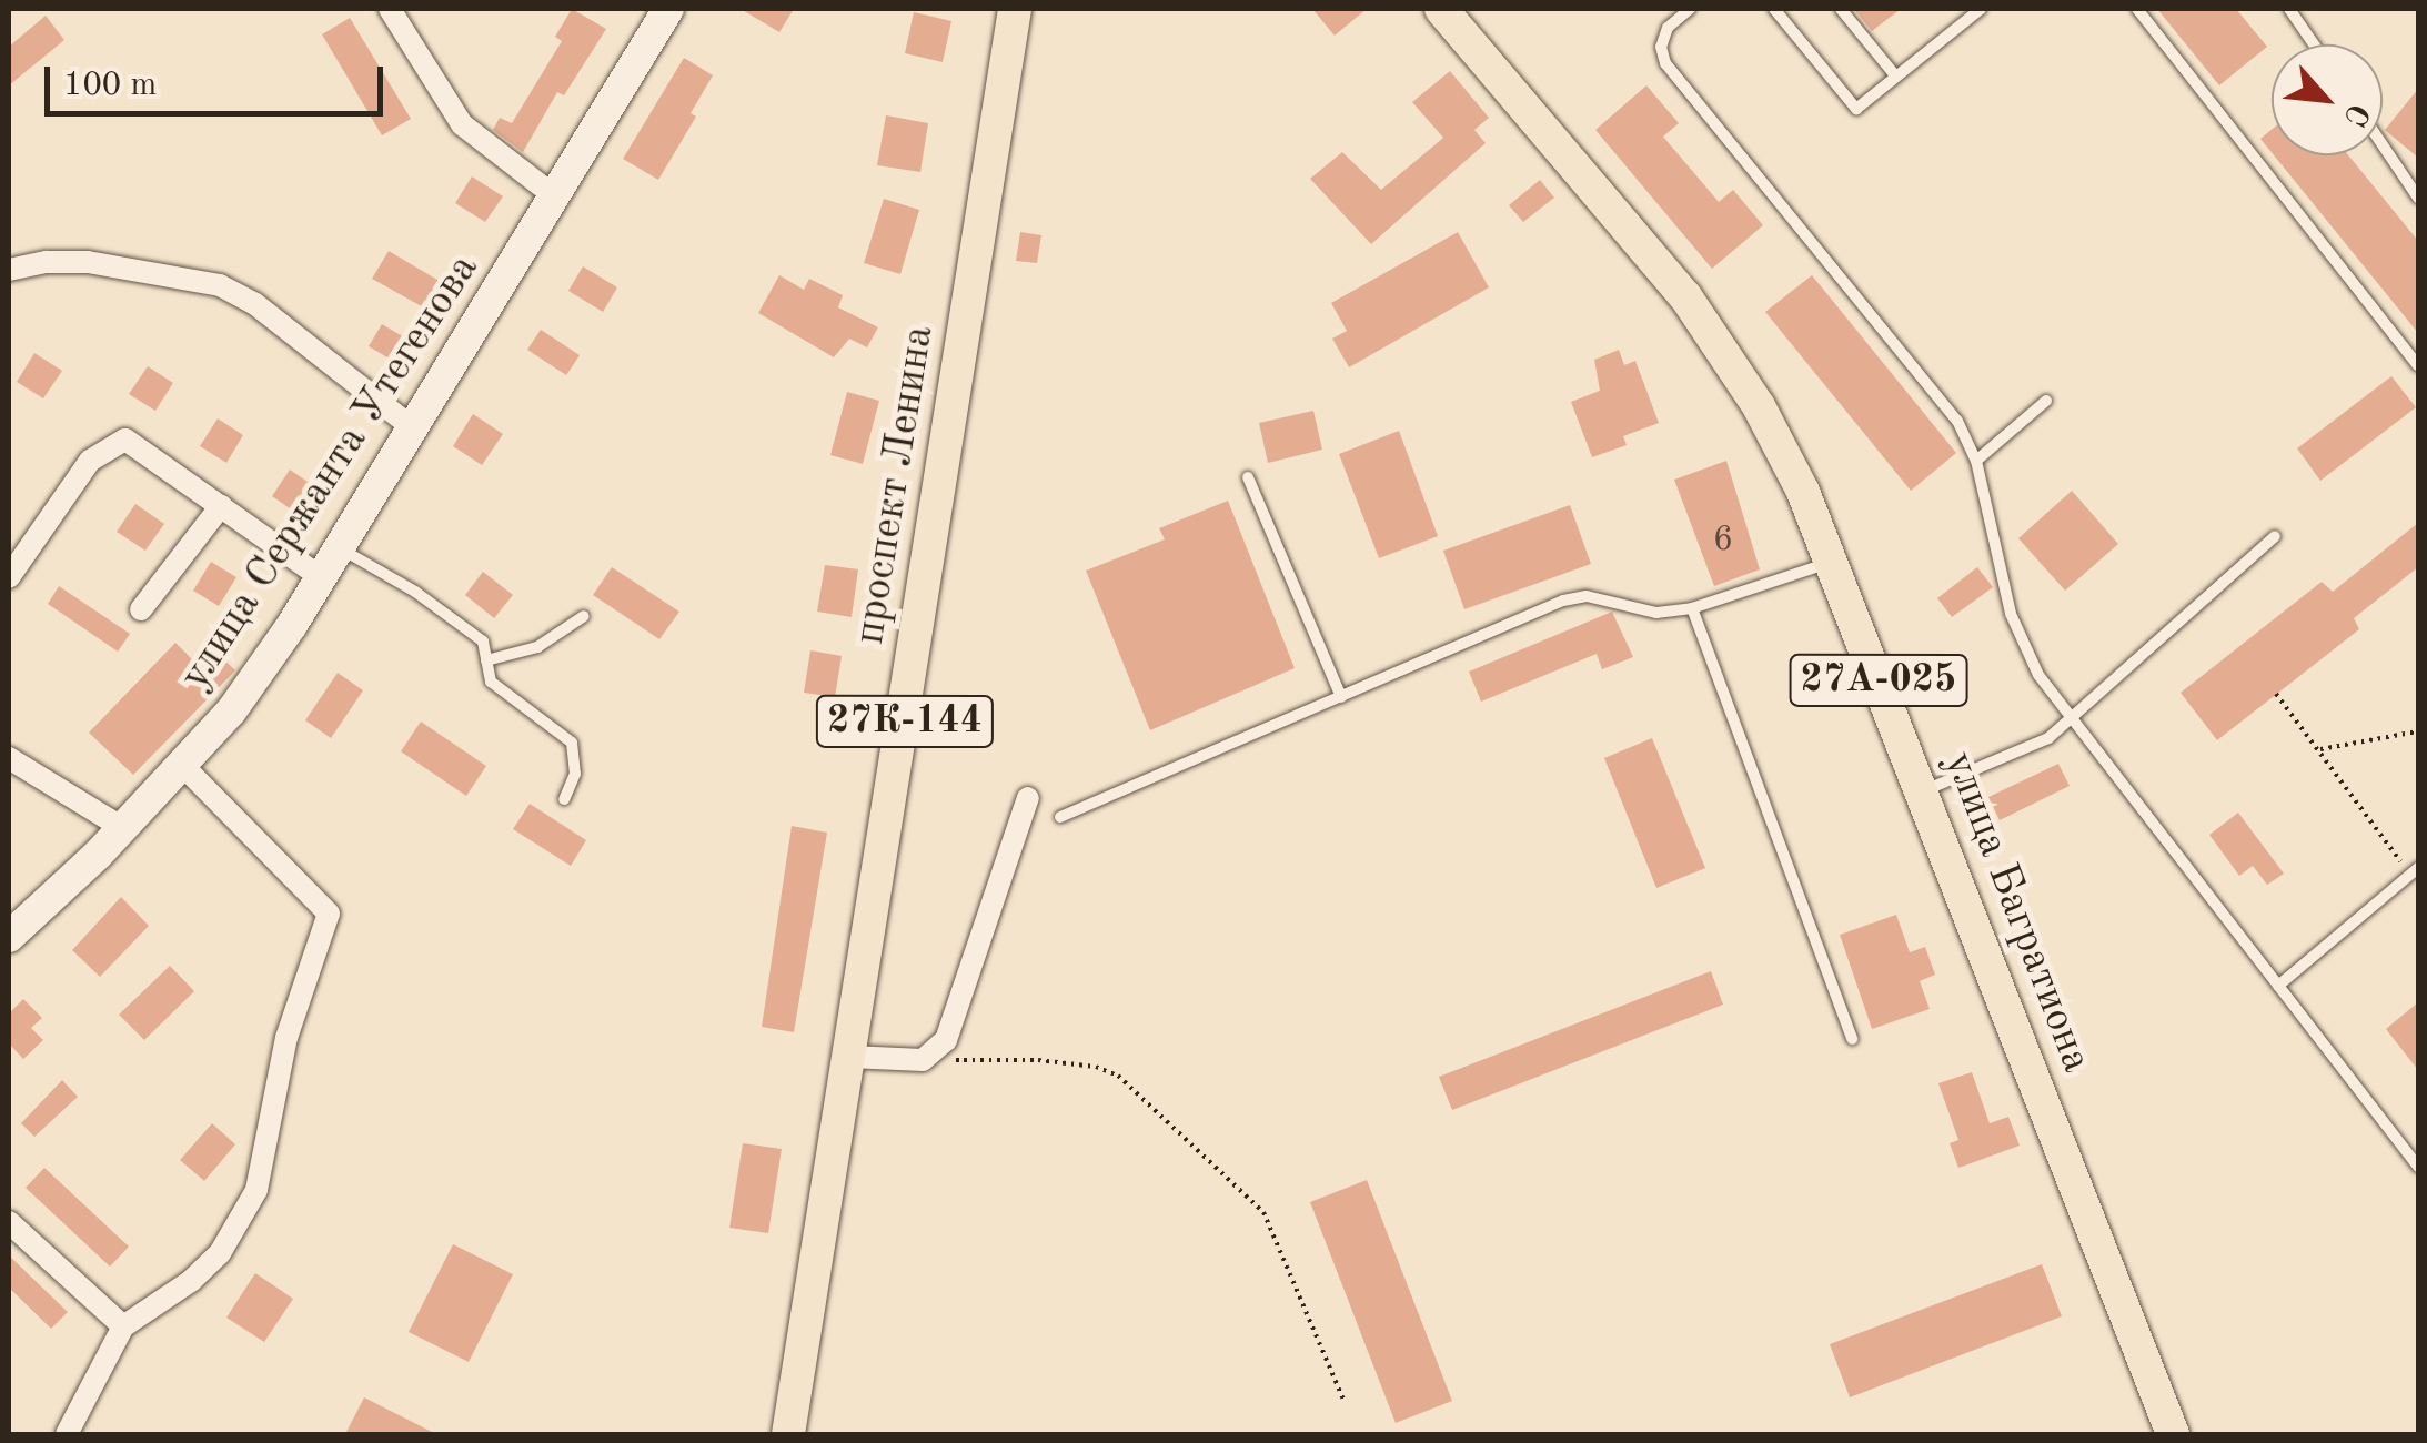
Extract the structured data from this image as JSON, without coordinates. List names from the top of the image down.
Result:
{
  "streets": {
    "main road": [
      "улица Сержанта Утегенова",
      "проспект Ленина",
      "27А-025",
      "27К-144",
      "улица Багратиона"
    ]
  },
  "house_numbers": ["6"],
  "scale_bar": "100 m",
  "north": "bottom right"
}
